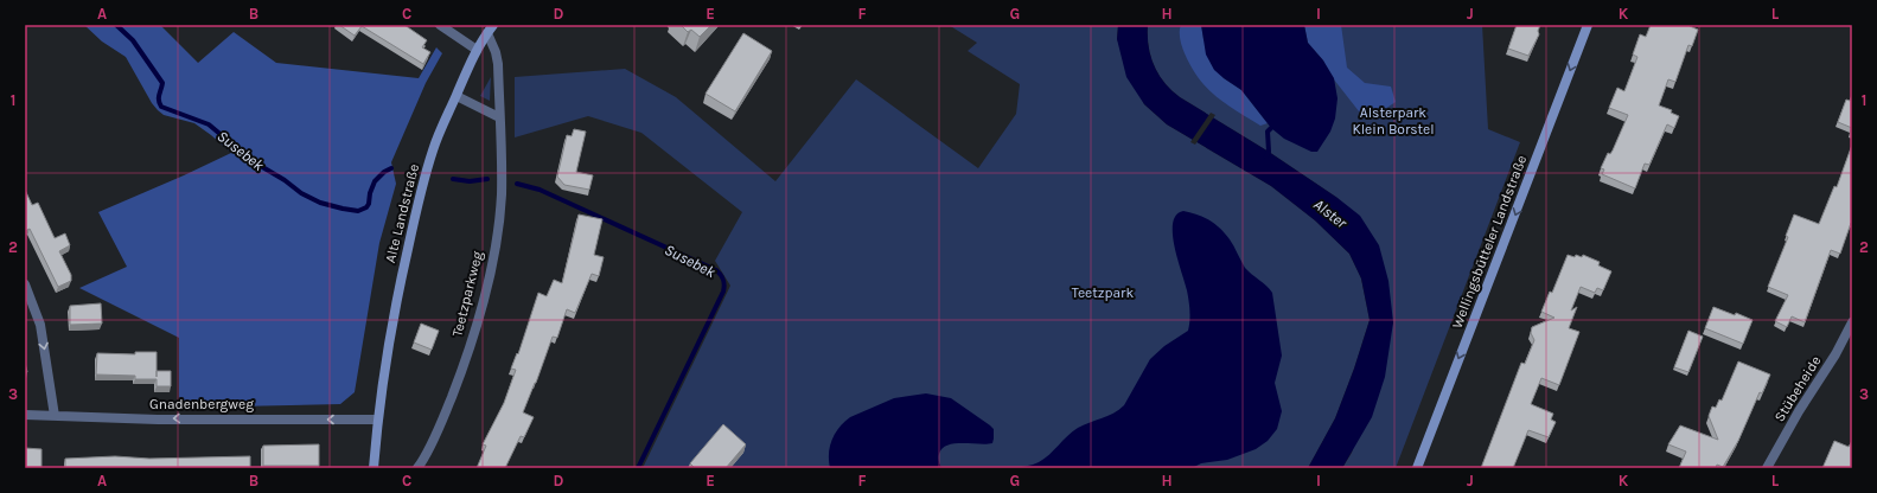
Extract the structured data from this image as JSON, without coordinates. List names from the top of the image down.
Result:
{
  "streets": {
    "main road": ["Alte Landstraße", "Wellingsbütteler Landstraße"],
    "street": ["Teetzparkweg", "Stübeheide", "Gnadenbergweg"]
  },
  "crossings": [
    ["Alte Landstraße", "Teetzparkweg"],
    ["Alte Landstraße", "Gnadenbergweg"]
  ],
  "one_way": ["Wellingsbütteler Landstraße", "Gnadenbergweg"],
  "water": ["Susebek", "Alster"],
  "parks": ["Alsterpark Klein Borstel", "Teetzpark"],
  "grid": {
    "columns": [
      "A",
      "B",
      "C",
      "D",
      "E",
      "F",
      "G",
      "H",
      "I",
      "J",
      "K",
      "L"
    ],
    "rows": ["1", "2", "3"]
  }
}
